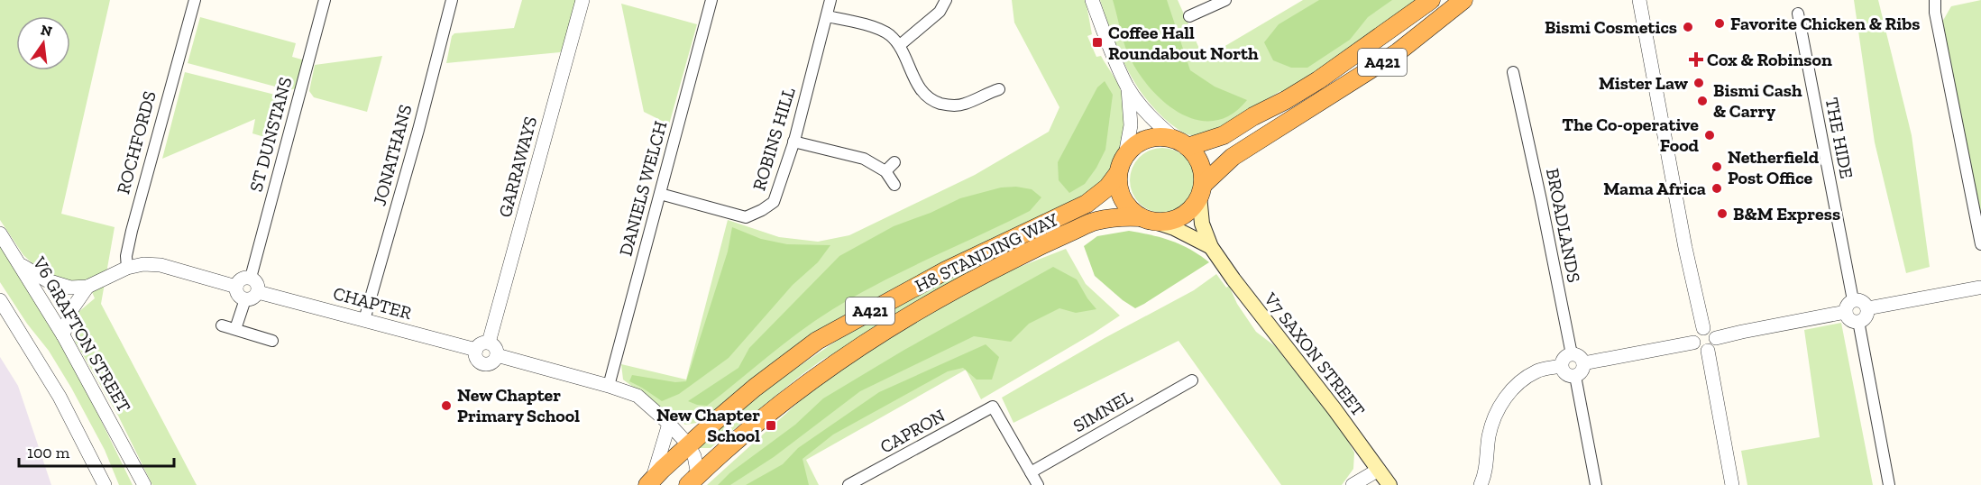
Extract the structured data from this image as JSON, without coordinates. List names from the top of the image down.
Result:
{
  "streets": {
    "highway": ["A421", "H8 STANDING WAY"],
    "main road": ["V7 SAXON STREET"],
    "street": [
      "ST DUNSTANS",
      "THE HIDE",
      "ROBINS HILL",
      "ROCHFORDS",
      "JONATHANS",
      "GARRAWAYS",
      "DANIELS WELCH",
      "BROADLANDS",
      "CHAPTER",
      "V6 GRAFTON STREET",
      "SIMNEL",
      "CAPRON"
    ]
  },
  "crossings": [
    ["A421", "H8 STANDING WAY"],
    ["A421", "V7 SAXON STREET"],
    ["ST DUNSTANS", "CHAPTER"],
    ["ROBINS HILL", "DANIELS WELCH"],
    ["JONATHANS", "CHAPTER"],
    ["GARRAWAYS", "CHAPTER"],
    ["H8 STANDING WAY", "V7 SAXON STREET"],
    ["SIMNEL", "CAPRON"]
  ],
  "places": {
    "other": [
      "Favorite Chicken & Ribs",
      "Bismi Cosmetics",
      "Mister Law",
      "Bismi Cash & Carry",
      "The Co-operative Food",
      "Netherfield Post Office",
      "Mama Africa",
      "B&M Express",
      "New Chapter Primary School"
    ],
    "transit": ["Coffee Hall Roundabout North", "New Chapter School"],
    "health": ["Cox & Robinson"]
  },
  "scale_bar": "100 m",
  "north": "top"
}
